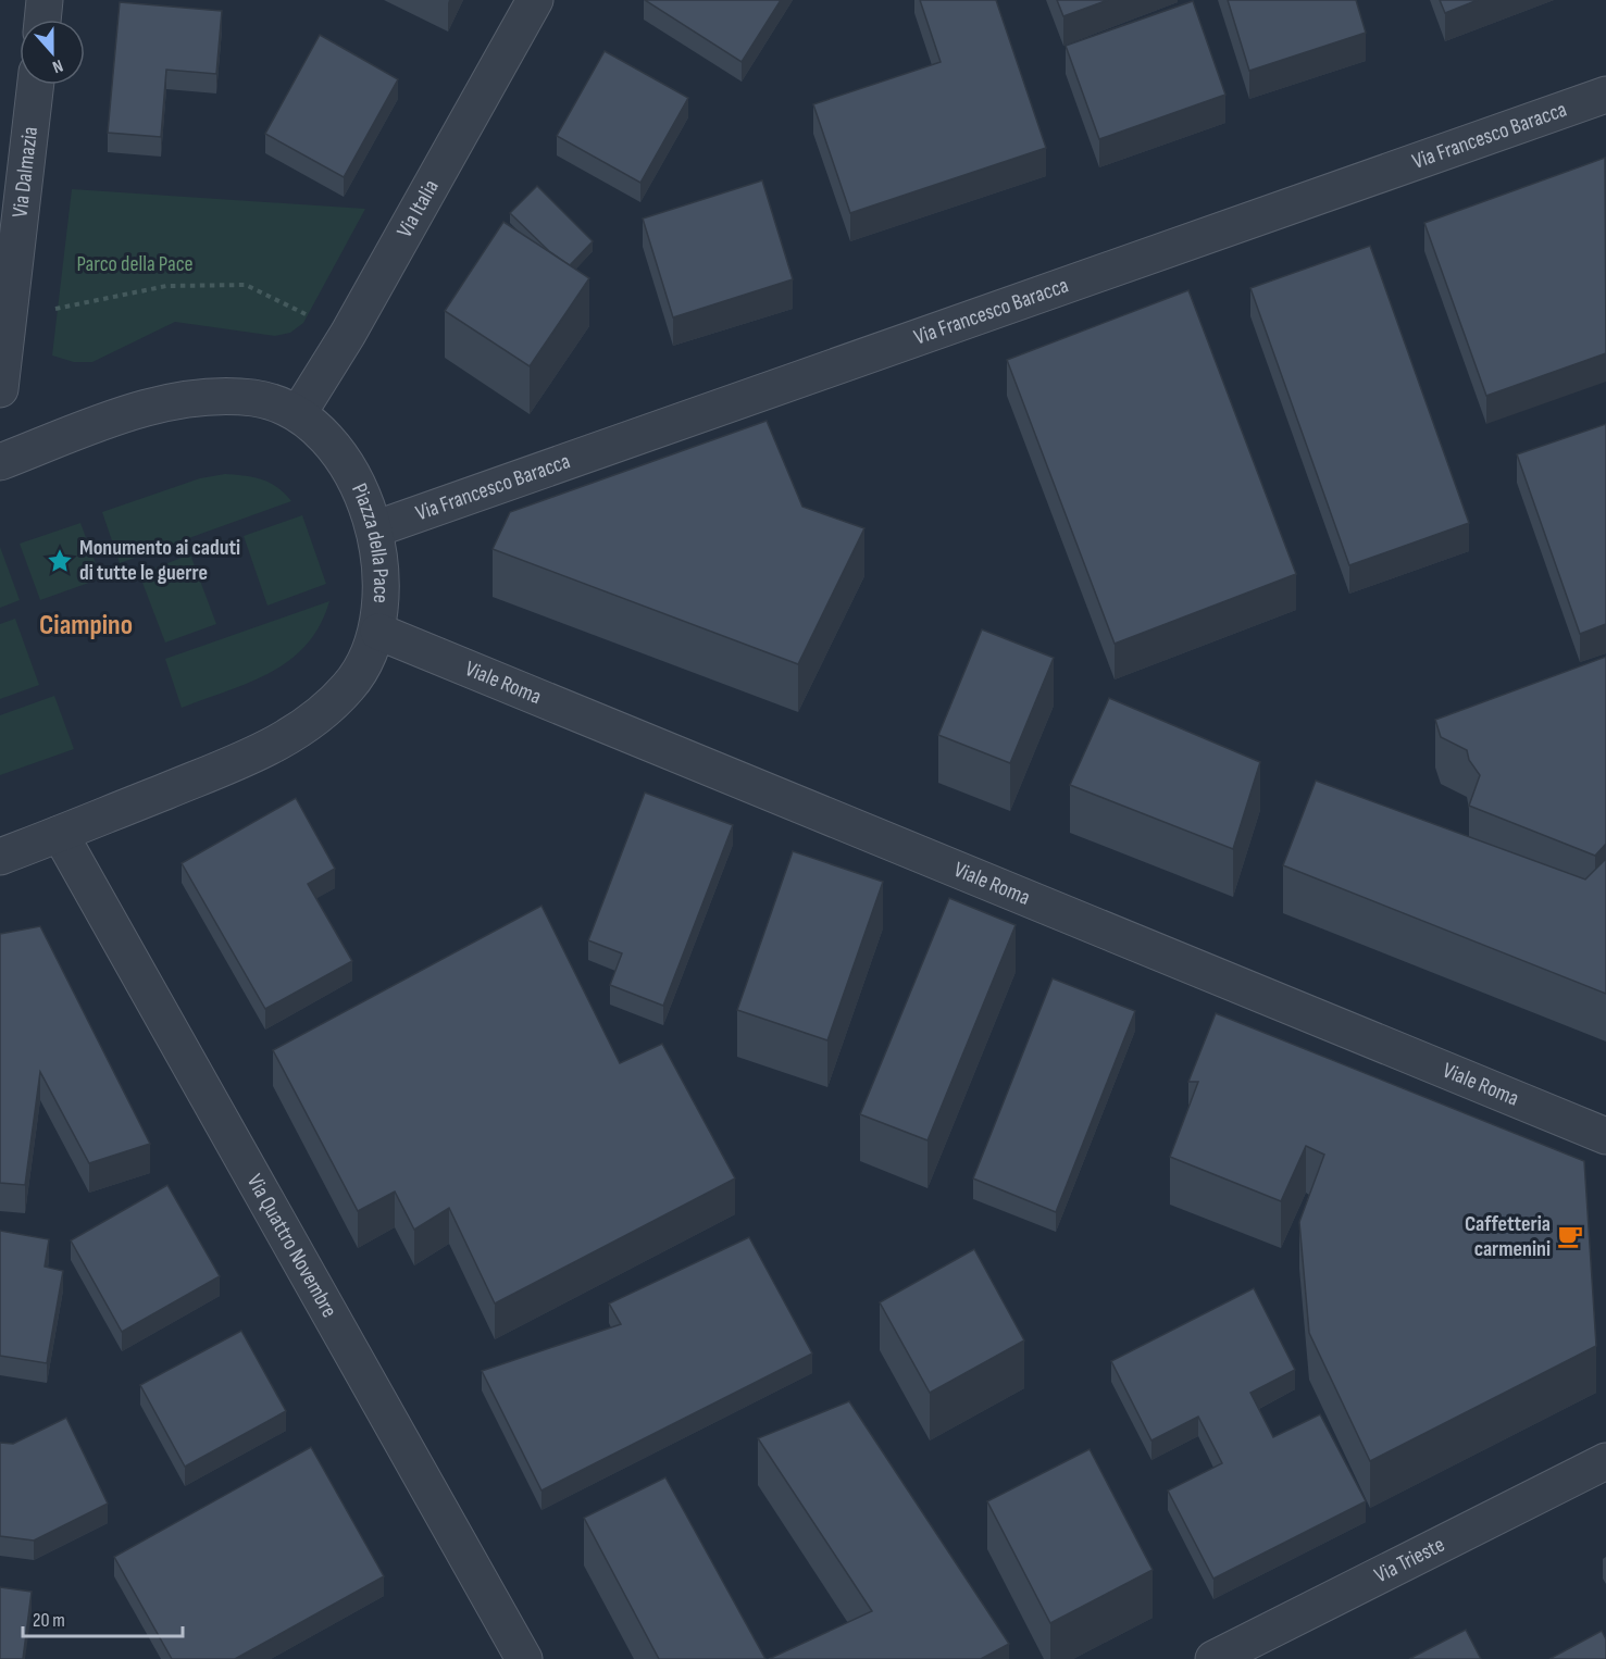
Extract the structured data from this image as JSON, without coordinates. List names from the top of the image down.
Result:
{
  "streets": {
    "street": [
      "Via Francesco Baracca",
      "Via Dalmazia",
      "Via Italia",
      "Piazza della Pace",
      "Viale Roma",
      "Via Quattro Novembre",
      "Via Trieste"
    ]
  },
  "crossings": [
    ["Via Francesco Baracca", "Piazza della Pace"],
    ["Via Italia", "Piazza della Pace"],
    ["Piazza della Pace", "Viale Roma"],
    ["Piazza della Pace", "Via Quattro Novembre"]
  ],
  "districts": ["Ciampino"],
  "parks": ["Parco della Pace"],
  "places": {
    "place": ["Monumento ai caduti di tutte le guerre"],
    "cafe": ["Caffetteria carmenini"]
  },
  "scale_bar": "20 m",
  "north": "bottom"
}
